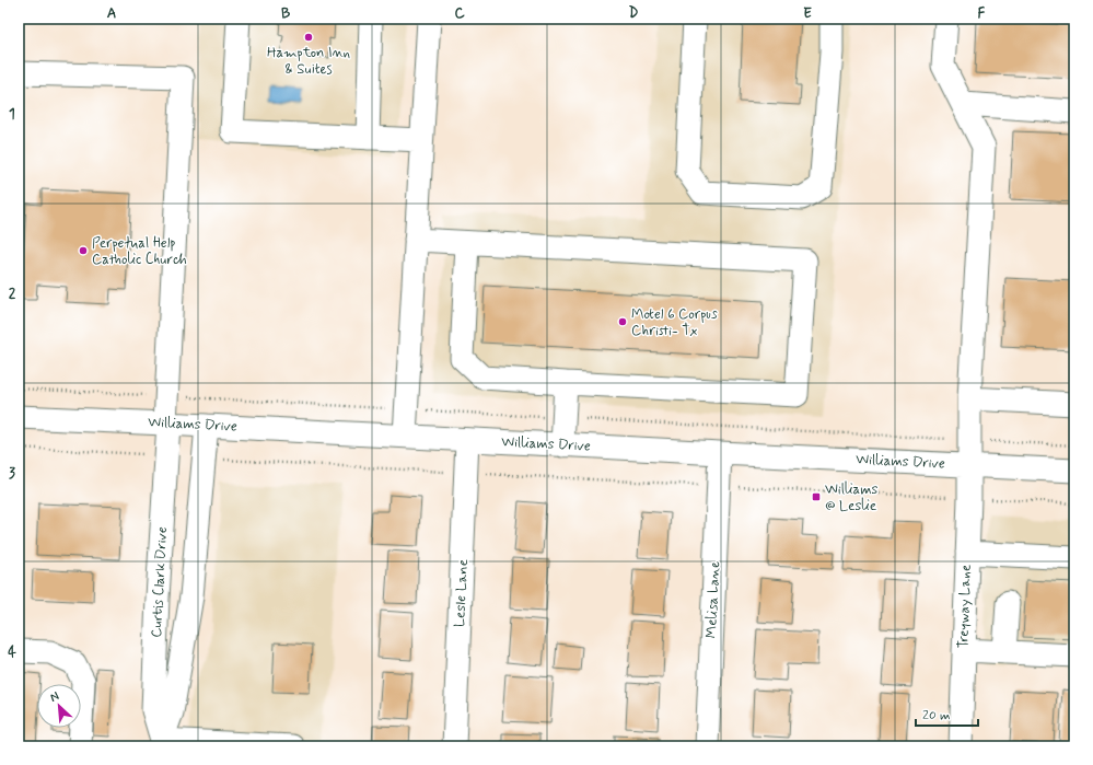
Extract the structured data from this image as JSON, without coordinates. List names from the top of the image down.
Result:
{
  "streets": {
    "street": [
      "Williams Drive",
      "Curtis Clark Drive",
      "Lesle Lane",
      "Melisa Lane",
      "Treyway Lane"
    ]
  },
  "crossings": [
    ["Williams Drive", "Curtis Clark Drive"],
    ["Williams Drive", "Lesle Lane"],
    ["Williams Drive", "Melisa Lane"],
    ["Williams Drive", "Treyway Lane"]
  ],
  "places": {
    "other": ["Hampton Inn & Suites", "Perpetual Help Catholic Church", "Motel 6 Corpus Christi- Tx"],
    "transit": ["Williams @ Leslie"]
  },
  "scale_bar": "20 m",
  "north": "top left",
  "grid": {
    "columns": [
      "A",
      "B",
      "C",
      "D",
      "E",
      "F"
    ],
    "rows": [
      "1",
      "2",
      "3",
      "4"
    ]
  }
}
